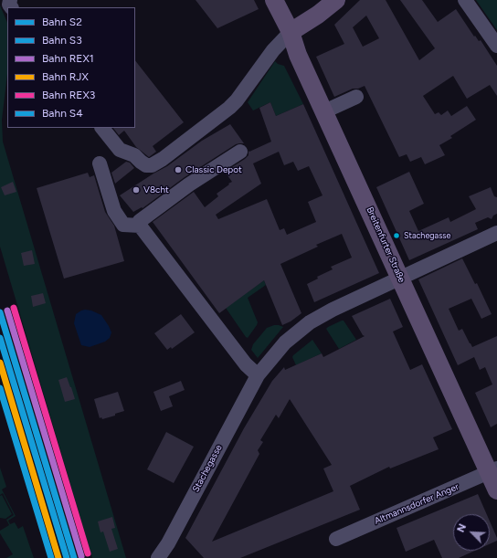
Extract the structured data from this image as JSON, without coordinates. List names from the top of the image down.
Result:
{
  "streets": {
    "main road": ["Breitenfurter Straße"],
    "street": ["Stachegasse", "Altmannsdorfer Anger"]
  },
  "crossings": [
    ["Breitenfurter Straße", "Stachegasse"],
    ["Breitenfurter Straße", "Altmannsdorfer Anger"]
  ],
  "places": ["Classic Depot", "V8cht", "Stachegasse"],
  "lines": [
    "rail line REX3",
    "rail line REX1",
    "rail line S2",
    "rail line S3",
    "rail line RJX",
    "rail line S4"
  ],
  "legend": [
    "Bahn S2",
    "Bahn S3",
    "Bahn REX1",
    "Bahn RJX",
    "Bahn REX3",
    "Bahn S4"
  ],
  "north": "top left"
}
